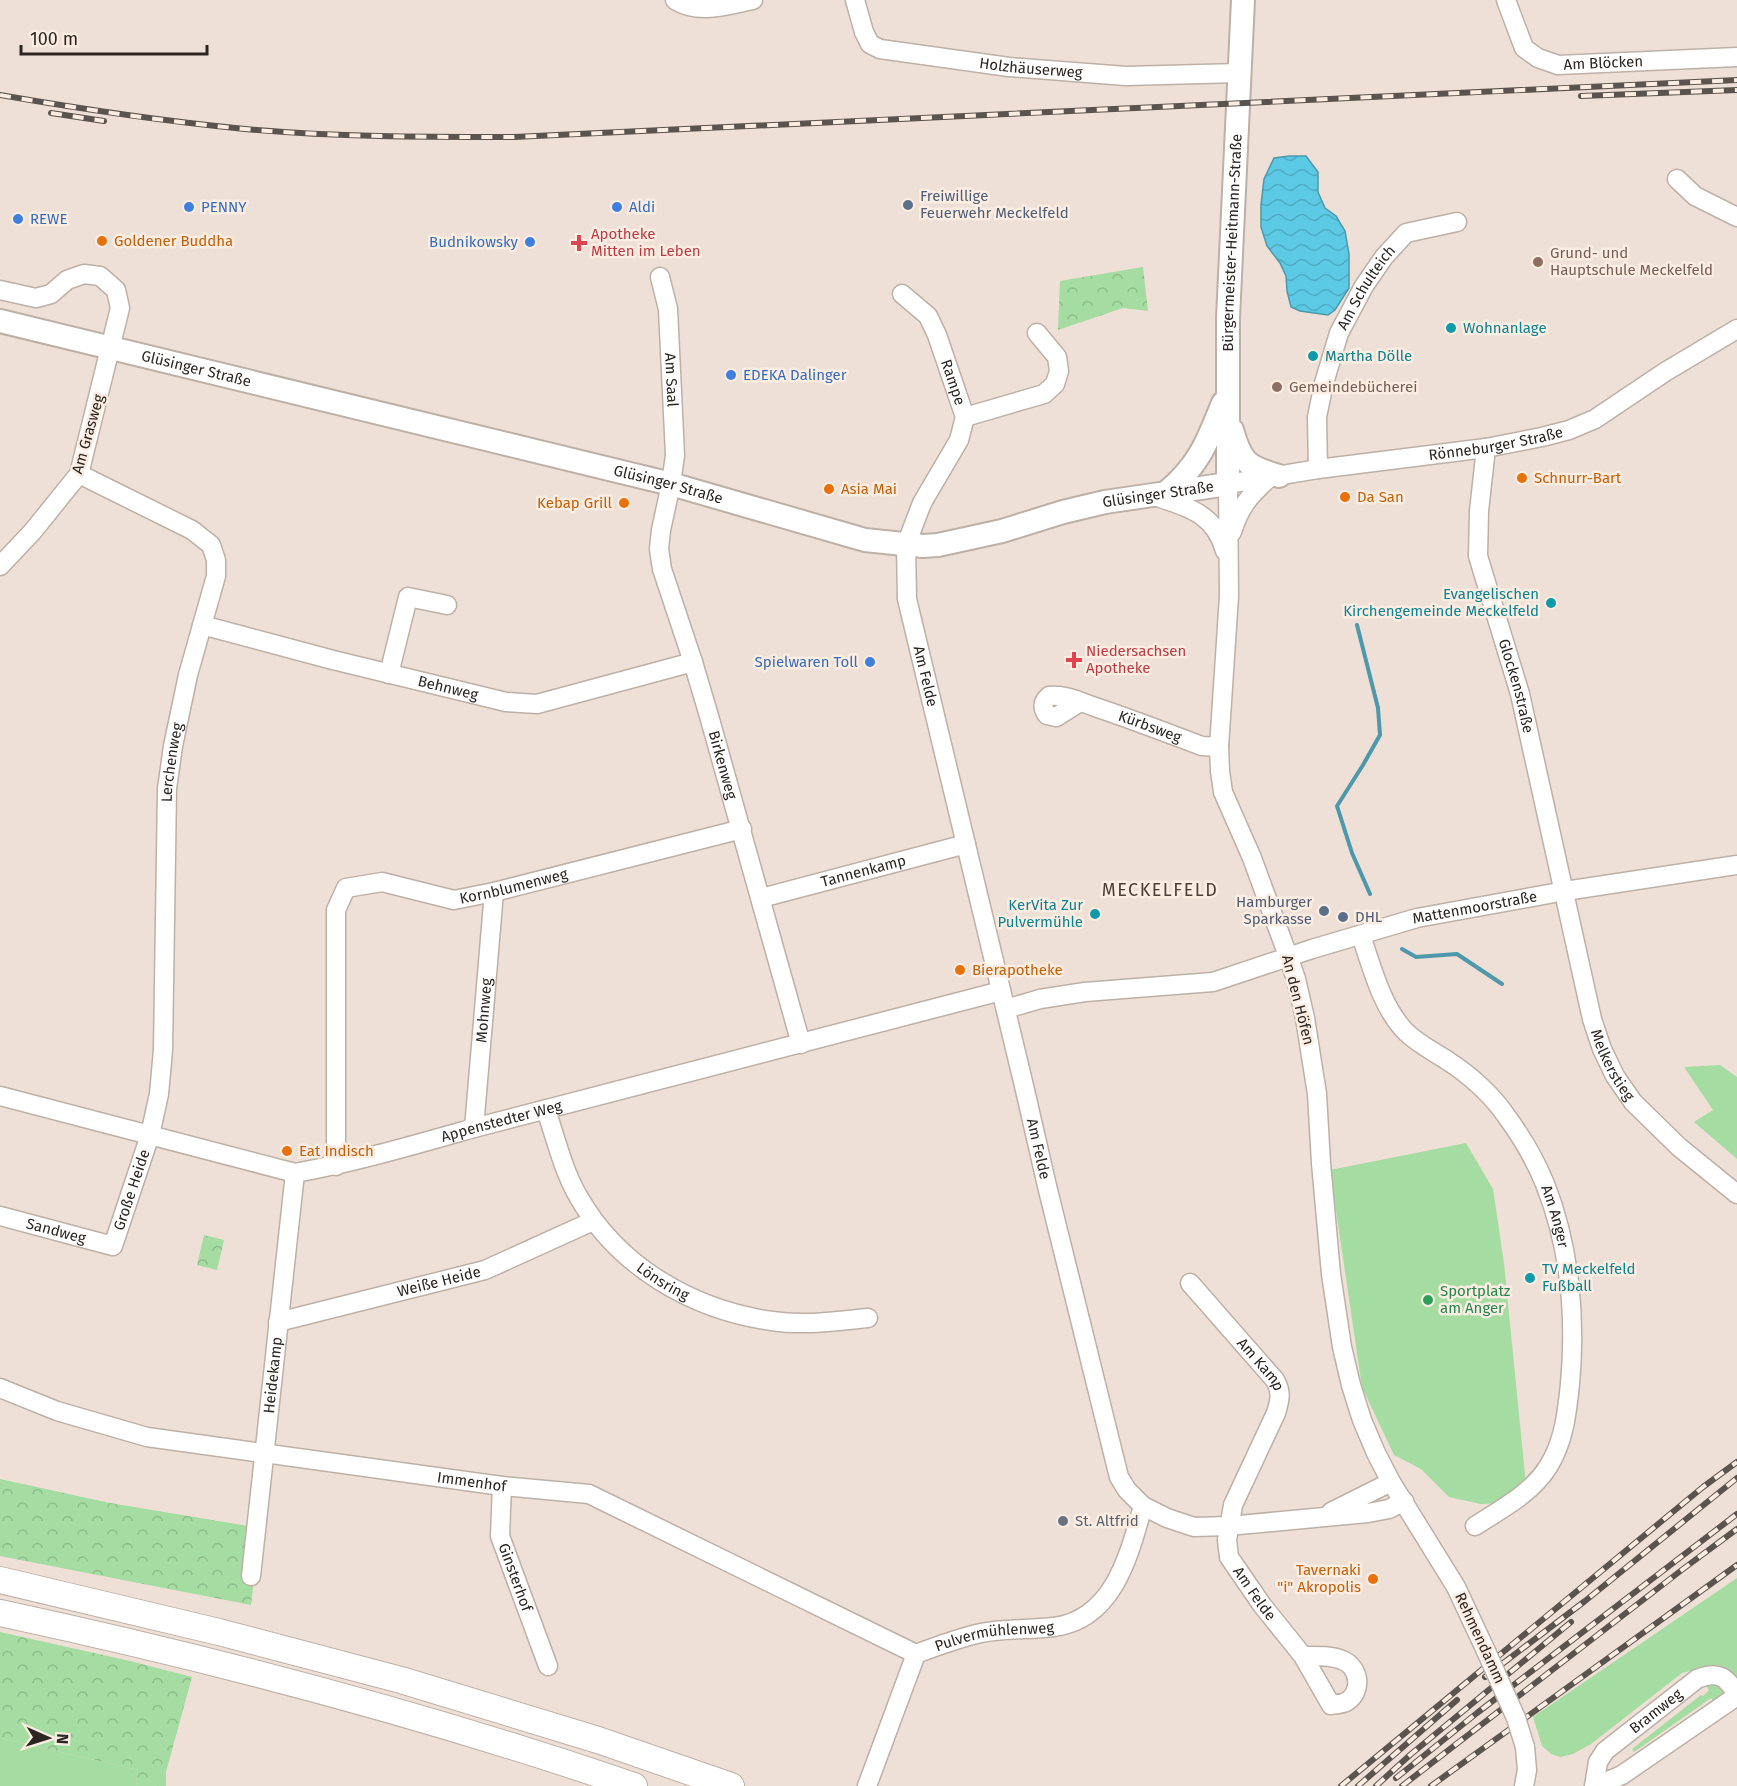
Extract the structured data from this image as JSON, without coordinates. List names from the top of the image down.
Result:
{
  "streets": {
    "main road": ["Bürgermeister-Heitmann-Straße", "Glüsinger Straße"],
    "street": [
      "Am Blöcken",
      "Holzhäuserweg",
      "Am Schulteich",
      "Am Saal",
      "Rampe",
      "Am Grasweg",
      "Rönneburger Straße",
      "Am Felde",
      "Glockenstraße",
      "Behnweg",
      "Kürbsweg",
      "Lerchenweg",
      "Birkenweg",
      "Tannenkamp",
      "Kornblumenweg",
      "Mattenmoorstraße",
      "An den Höfen",
      "Mohnweg",
      "Melkerstieg",
      "Appenstedter Weg",
      "Große Heide",
      "Am Anger",
      "Sandweg",
      "Lönsring",
      "Weiße Heide",
      "Am Kamp",
      "Heidekamp",
      "Immenhof",
      "Ginsterhof",
      "Pulvermühlenweg",
      "Rehmendamm",
      "Bramweg"
    ]
  },
  "crossings": [
    ["Holzhäuserweg", "Bürgermeister-Heitmann-Straße"],
    ["Bürgermeister-Heitmann-Straße", "Glüsinger Straße"],
    ["Bürgermeister-Heitmann-Straße", "Rönneburger Straße"],
    ["Bürgermeister-Heitmann-Straße", "An den Höfen"],
    ["Am Schulteich", "Rönneburger Straße"],
    ["Glüsinger Straße", "Am Saal"],
    ["Glüsinger Straße", "Rampe"],
    ["Glüsinger Straße", "Am Grasweg"],
    ["Glüsinger Straße", "Rönneburger Straße"],
    ["Glüsinger Straße", "Am Felde"],
    ["Glüsinger Straße", "Birkenweg"],
    ["Glüsinger Straße", "An den Höfen"],
    ["Am Saal", "Birkenweg"],
    ["Rampe", "Am Felde"],
    ["Am Grasweg", "Lerchenweg"],
    ["Rönneburger Straße", "Glockenstraße"],
    ["Rönneburger Straße", "An den Höfen"],
    ["Am Felde", "Tannenkamp"],
    ["Am Felde", "Mattenmoorstraße"],
    ["Am Felde", "Appenstedter Weg"],
    ["Am Felde", "Am Kamp"],
    ["Am Felde", "Pulvermühlenweg"],
    ["Glockenstraße", "Mattenmoorstraße"],
    ["Glockenstraße", "Melkerstieg"],
    ["Behnweg", "Lerchenweg"],
    ["Behnweg", "Birkenweg"],
    ["Kürbsweg", "An den Höfen"],
    ["Lerchenweg", "Appenstedter Weg"],
    ["Lerchenweg", "Große Heide"],
    ["Birkenweg", "Tannenkamp"],
    ["Birkenweg", "Kornblumenweg"],
    ["Birkenweg", "Appenstedter Weg"],
    ["Kornblumenweg", "Mohnweg"],
    ["Kornblumenweg", "Appenstedter Weg"],
    ["Mattenmoorstraße", "An den Höfen"],
    ["Mattenmoorstraße", "Melkerstieg"],
    ["Mattenmoorstraße", "Am Anger"],
    ["An den Höfen", "Rehmendamm"],
    ["Mohnweg", "Appenstedter Weg"],
    ["Appenstedter Weg", "Große Heide"],
    ["Appenstedter Weg", "Lönsring"],
    ["Appenstedter Weg", "Heidekamp"],
    ["Große Heide", "Sandweg"],
    ["Lönsring", "Weiße Heide"],
    ["Weiße Heide", "Heidekamp"],
    ["Heidekamp", "Immenhof"],
    ["Immenhof", "Ginsterhof"],
    ["Immenhof", "Pulvermühlenweg"]
  ],
  "districts": ["MECKELFELD"],
  "places": {
    "other": [
      "Freiwillige Feuerwehr Meckelfeld",
      "PENNY",
      "Aldi",
      "REWE",
      "Goldener Buddha",
      "Budnikowsky",
      "Grund- und Hauptschule Meckelfeld",
      "Wohnanlage",
      "Martha Dölle",
      "EDEKA Dalinger",
      "Gemeindebücherei",
      "Schnurr-Bart",
      "Asia Mai",
      "Da San",
      "Kebap Grill",
      "Evangelischen Kirchengemeinde Meckelfeld",
      "Spielwaren Toll",
      "Hamburger Sparkasse",
      "KerVita Zur Pulvermühle",
      "DHL",
      "Bierapotheke",
      "Eat Indisch",
      "TV Meckelfeld Fußball",
      "Sportplatz am Anger",
      "St. Altfrid",
      "Tavernaki \"i\" Akropolis"
    ],
    "health": ["Apotheke Mitten im Leben", "Niedersachsen Apotheke"]
  },
  "scale_bar": "100 m",
  "north": "right"
}
